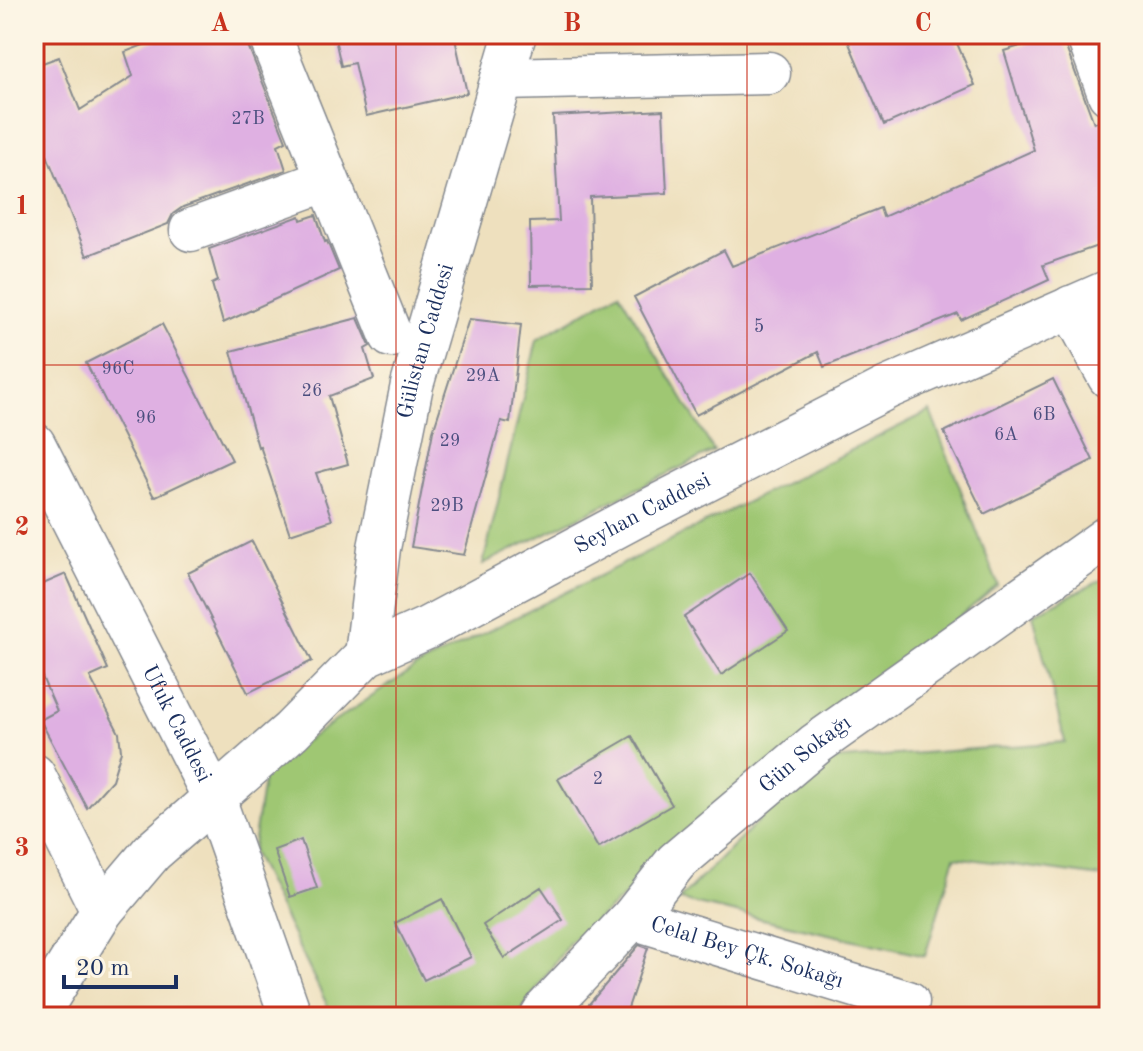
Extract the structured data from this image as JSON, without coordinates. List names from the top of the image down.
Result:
{
  "streets": {
    "street": [
      "Gülistan Caddesi",
      "Seyhan Caddesi",
      "Ufuk Caddesi",
      "Gün Sokağı",
      "Celal Bey Çk. Sokağı"
    ]
  },
  "crossings": [
    ["Gülistan Caddesi", "Seyhan Caddesi"],
    ["Seyhan Caddesi", "Ufuk Caddesi"],
    ["Gün Sokağı", "Celal Bey Çk. Sokağı"]
  ],
  "house_numbers": [
    "27B",
    "5",
    "96C",
    "29A",
    "26",
    "6B",
    "96",
    "6A",
    "29",
    "29B",
    "2"
  ],
  "scale_bar": "20 m",
  "grid": {
    "columns": ["A", "B", "C"],
    "rows": ["1", "2", "3"]
  }
}
